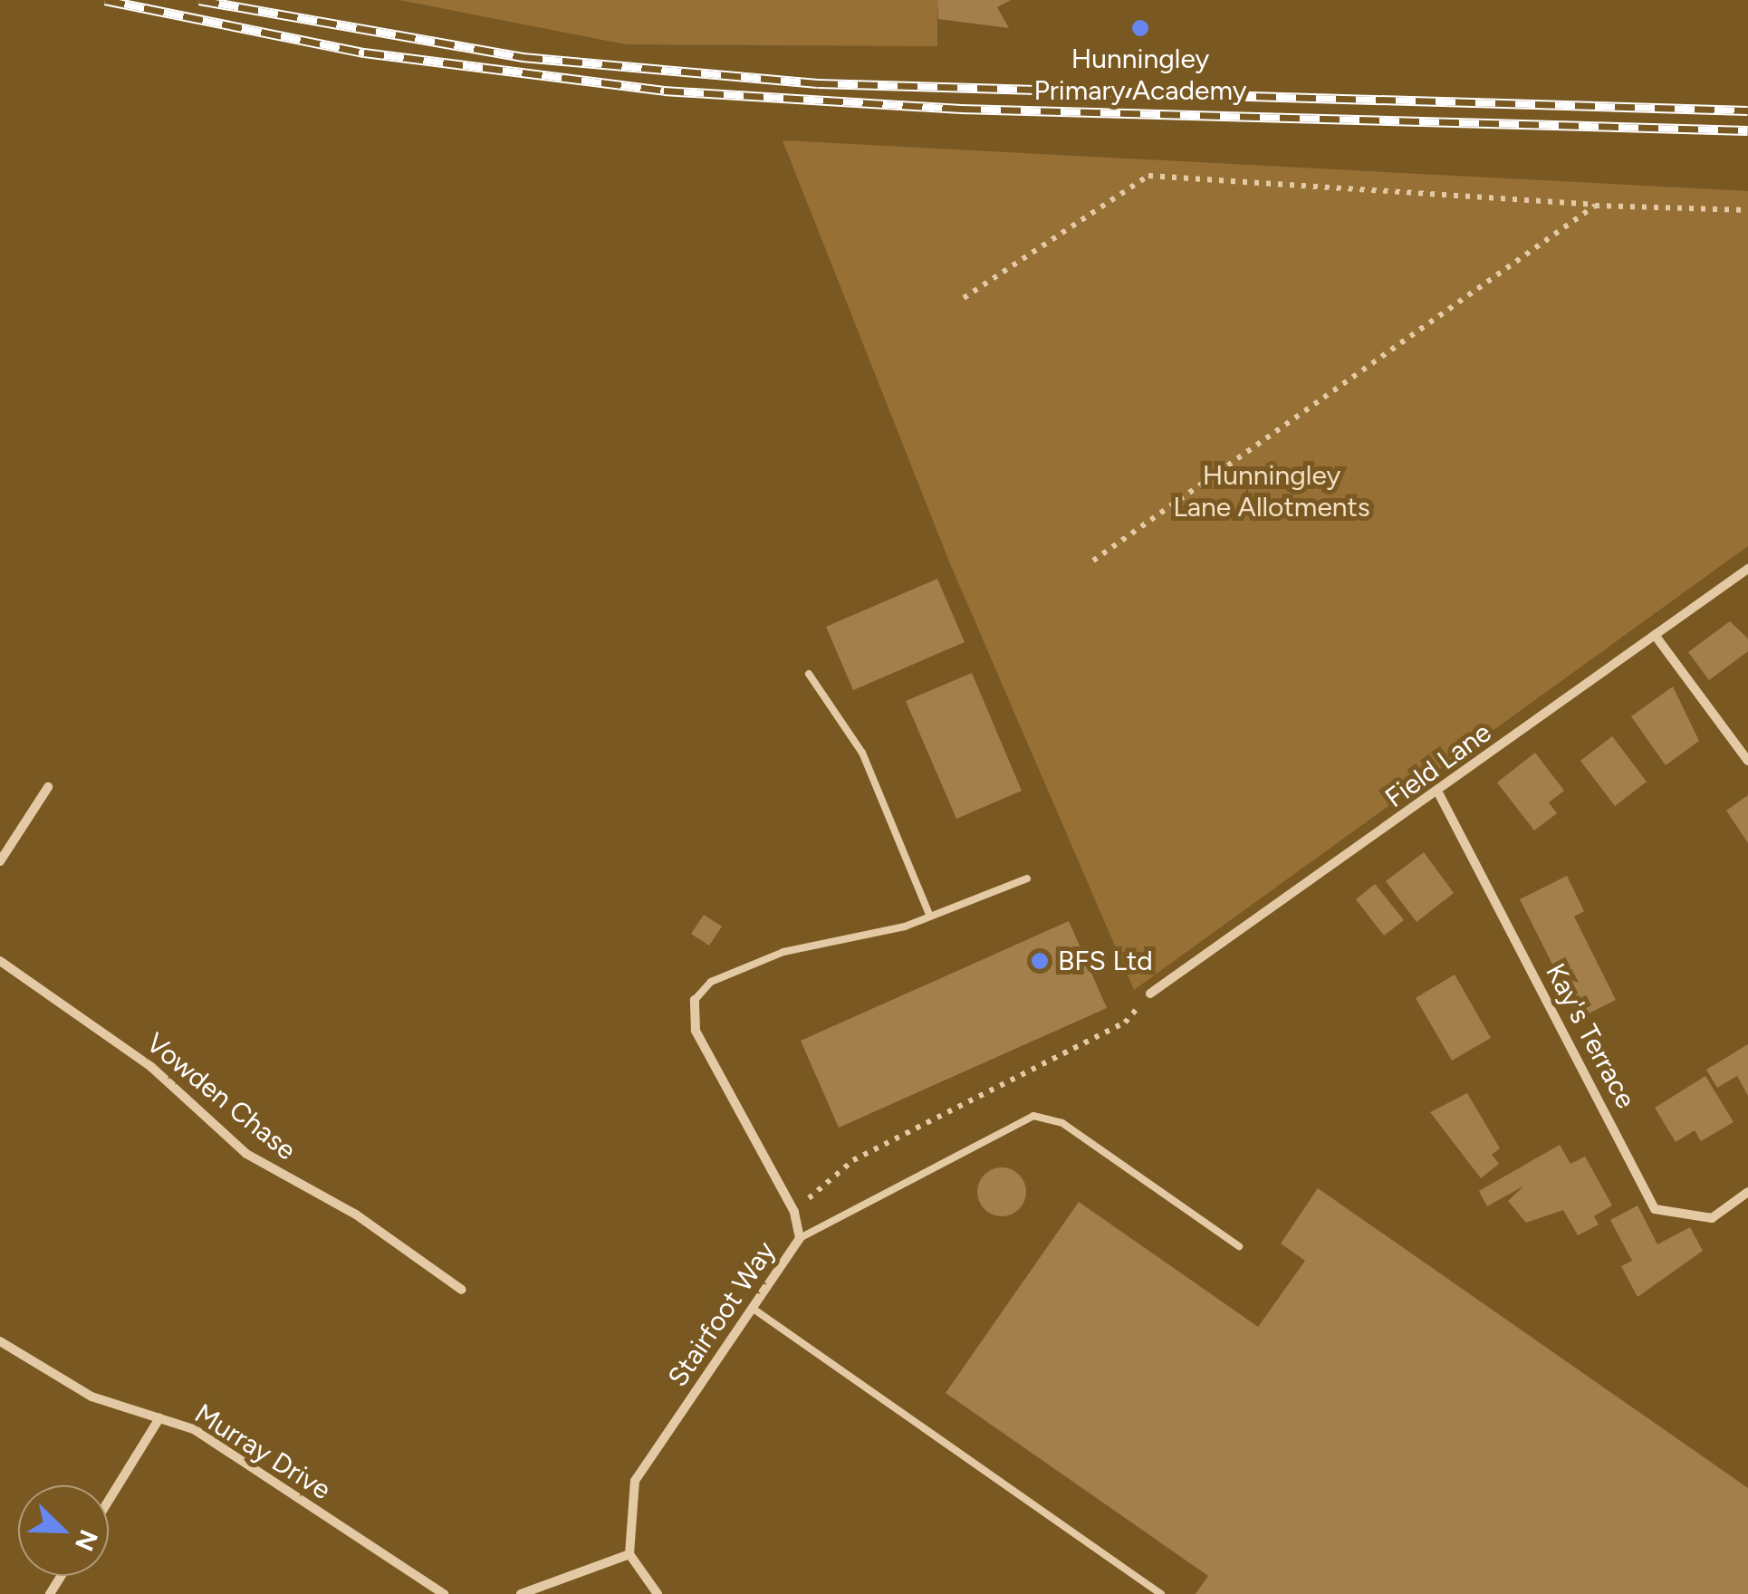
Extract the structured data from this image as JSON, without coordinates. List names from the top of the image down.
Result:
{
  "streets": {
    "street": [
      "Field Lane",
      "Kay's Terrace",
      "Vowden Chase",
      "Stairfoot Way",
      "Murray Drive"
    ]
  },
  "crossings": [
    ["Field Lane", "Kay's Terrace"]
  ],
  "parks": ["Hunningley Lane Allotments"],
  "places": ["Hunningley Primary Academy", "BFS Ltd"],
  "north": "bottom right"
}
